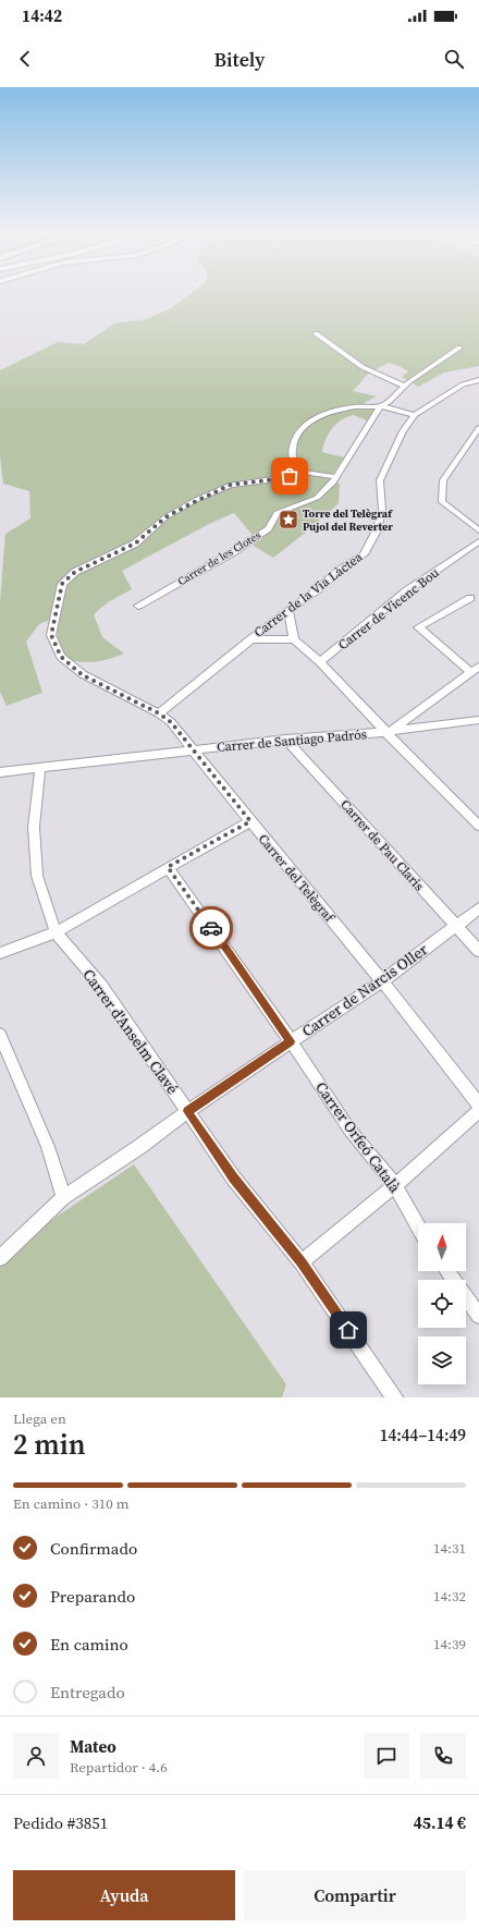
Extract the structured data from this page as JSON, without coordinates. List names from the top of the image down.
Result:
{
  "streets": {
    "street": [
      "Carrer de les Clotes",
      "Carrer de la Via Làctea",
      "Carrer de Vicenc Bou",
      "Carrer de Santiago Padrós",
      "Carrer de Pau Claris",
      "Carrer del Telègraf",
      "Carrer de Narcis Oller",
      "Carrer d'Anselm Clavé",
      "Carrer Orfeó Català"
    ]
  },
  "crossings": [
    ["Carrer de la Via Làctea", "Carrer del Telègraf"],
    ["Carrer de Santiago Padrós", "Carrer de Pau Claris"],
    ["Carrer de Santiago Padrós", "Carrer del Telègraf"],
    ["Carrer de Santiago Padrós", "Carrer d'Anselm Clavé"],
    ["Carrer de Pau Claris", "Carrer de Narcis Oller"],
    ["Carrer del Telègraf", "Carrer de Narcis Oller"],
    ["Carrer de Narcis Oller", "Carrer d'Anselm Clavé"],
    ["Carrer de Narcis Oller", "Carrer Orfeó Català"]
  ],
  "places": {
    "place": ["Torre del Telègraf Pujol del Reverter"]
  },
  "north": "top",
  "page": {
    "status": "14:42",
    "header": "Bitely",
    "heading": ["2 min", "Llega en", "14:44–14:49"],
    "panel": [
      "Mateo",
      "Repartidor · 4.6",
      "Pedido #3851",
      "45.14 €"
    ],
    "bar": "En camino · 310 m",
    "list": [
      ["Confirmado", "14:31"],
      ["Preparando", "14:32"],
      ["En camino", "14:39"],
      "Entregado"
    ],
    "buttons": ["Ayuda", "Compartir"]
  }
}
